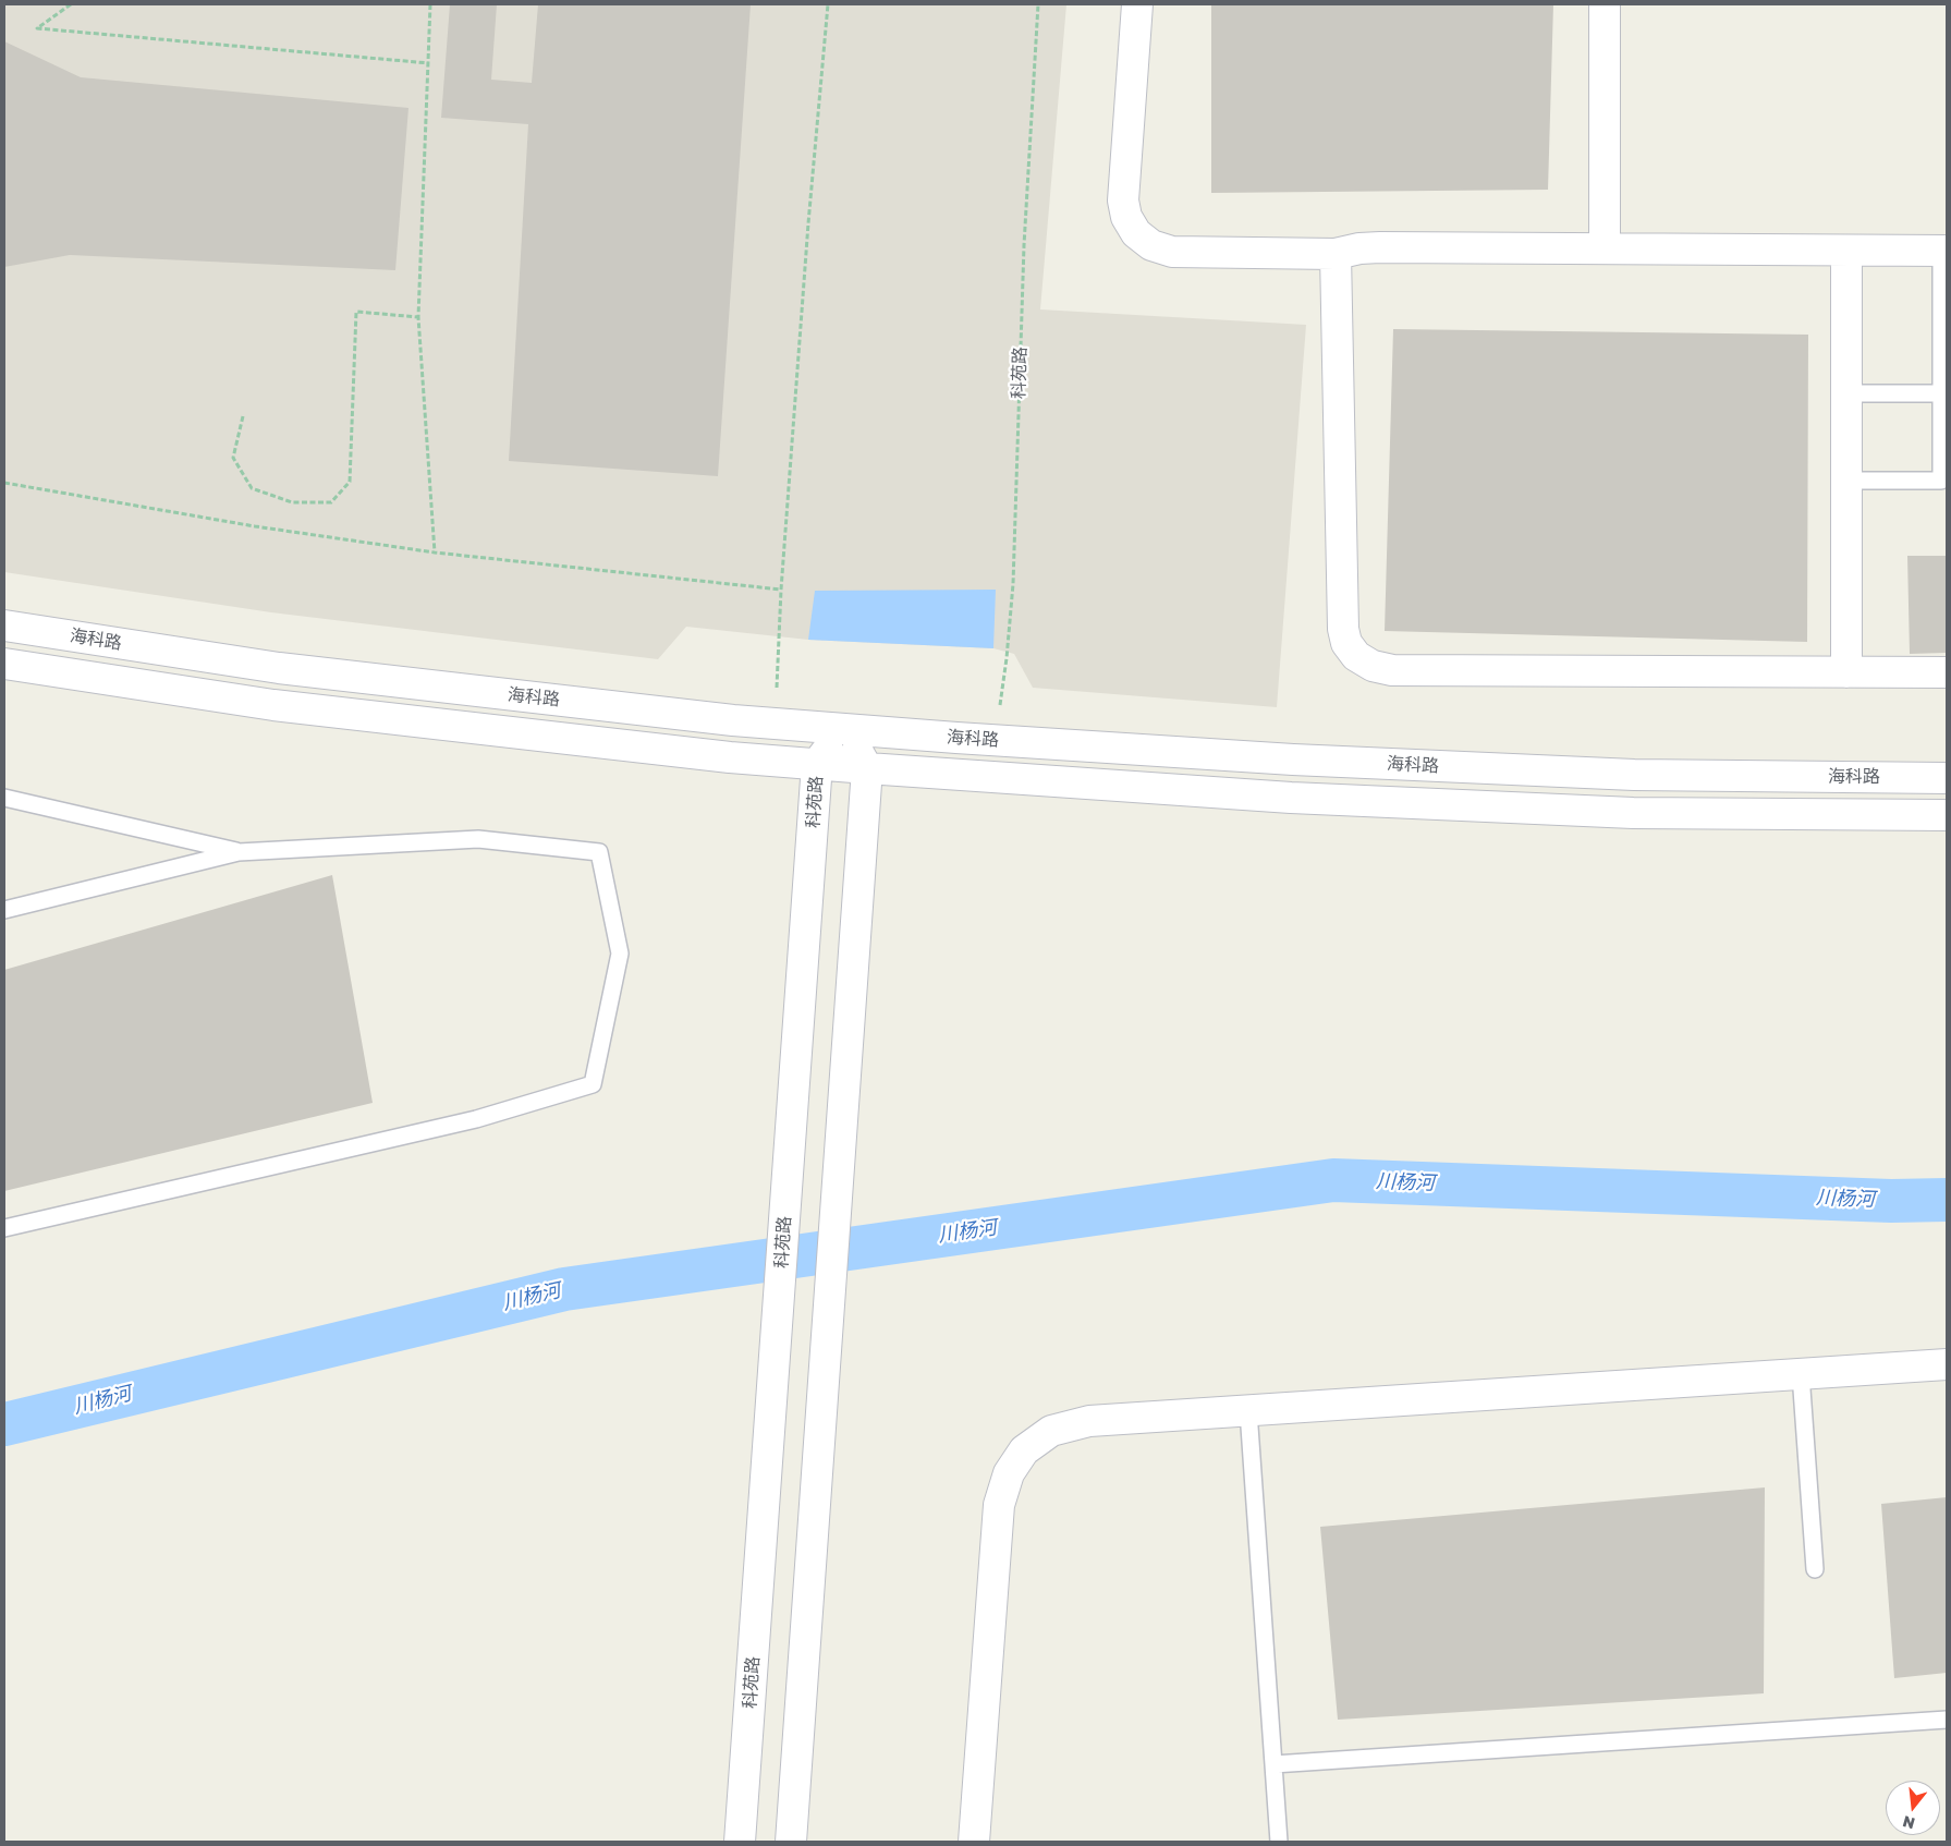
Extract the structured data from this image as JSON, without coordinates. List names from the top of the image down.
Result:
{
  "streets": {
    "street": ["科苑路", "海科路"]
  },
  "crossings": [
    ["科苑路", "海科路"]
  ],
  "water": ["川杨河"],
  "north": "bottom"
}
